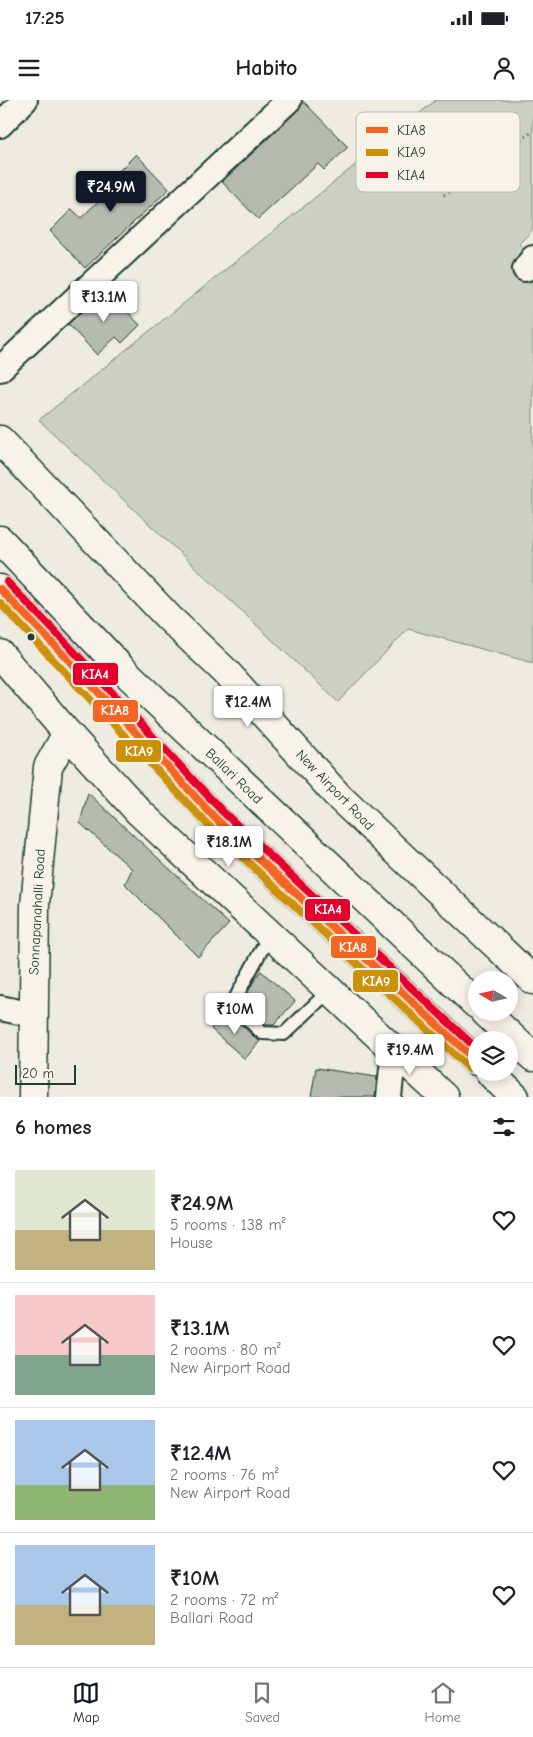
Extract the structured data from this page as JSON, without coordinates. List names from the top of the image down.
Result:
{
  "streets": {
    "main road": ["Ballari Road", "New Airport Road", "Sonnapanahalli Road"]
  },
  "lines": ["transit line KIA4", "transit line KIA8", "transit line KIA9"],
  "legend": ["KIA8", "KIA9", "KIA4"],
  "scale_bar": "20 m",
  "north": "left",
  "page": {
    "status": "17:25",
    "header": "Habito",
    "price": [
      "₹24.9M",
      "₹13.1M",
      "₹12.4M",
      "₹18.1M",
      "₹10M",
      "₹19.4M"
    ],
    "scale": "20 m",
    "heading": "6 homes",
    "list": [
      {
        "name": "₹24.9M",
        "note": "5 rooms · 138 m² · House"
      },
      {
        "name": "₹13.1M",
        "note": "2 rooms · 80 m² · New Airport Road"
      },
      {
        "name": "₹12.4M",
        "note": "2 rooms · 76 m² · New Airport Road"
      },
      {
        "name": "₹10M",
        "note": "2 rooms · 72 m² · Ballari Road"
      }
    ],
    "tabs": ["Map", "Saved", "Home"]
  }
}
